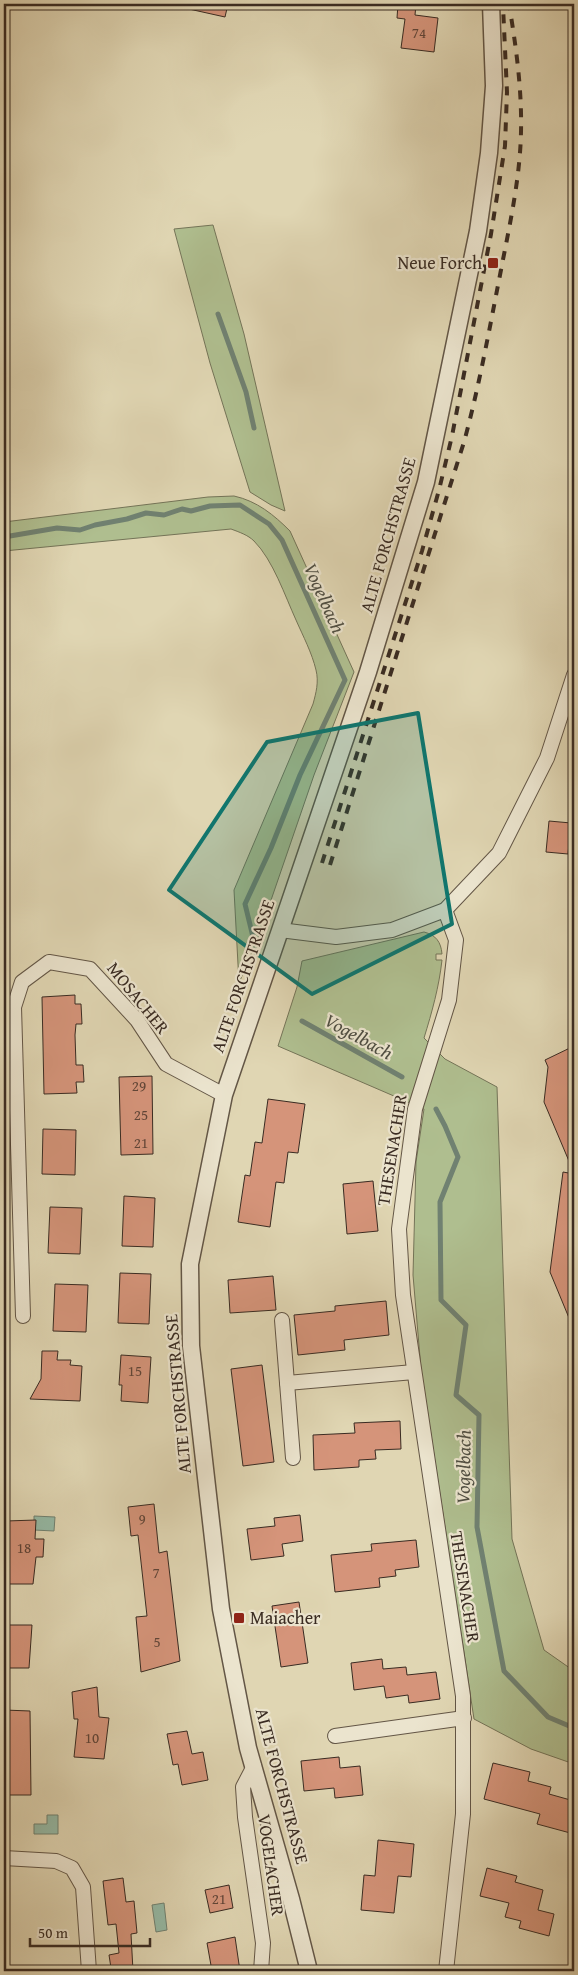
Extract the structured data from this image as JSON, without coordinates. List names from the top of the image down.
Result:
{
  "streets": {
    "street": [
      "ALTE FORCHSTRASSE",
      "MOSACHER",
      "THESENACHER",
      "VOGELACHER"
    ]
  },
  "crossings": [
    ["ALTE FORCHSTRASSE", "MOSACHER"],
    ["ALTE FORCHSTRASSE", "VOGELACHER"]
  ],
  "water": ["Vogelbach"],
  "places": {
    "transit": ["Neue Forch", "Maiacher"]
  },
  "house_numbers": [
    "74",
    "29",
    "25",
    "21",
    "15",
    "9",
    "18",
    "7",
    "5",
    "10",
    "21"
  ],
  "scale_bar": "50 m"
}
